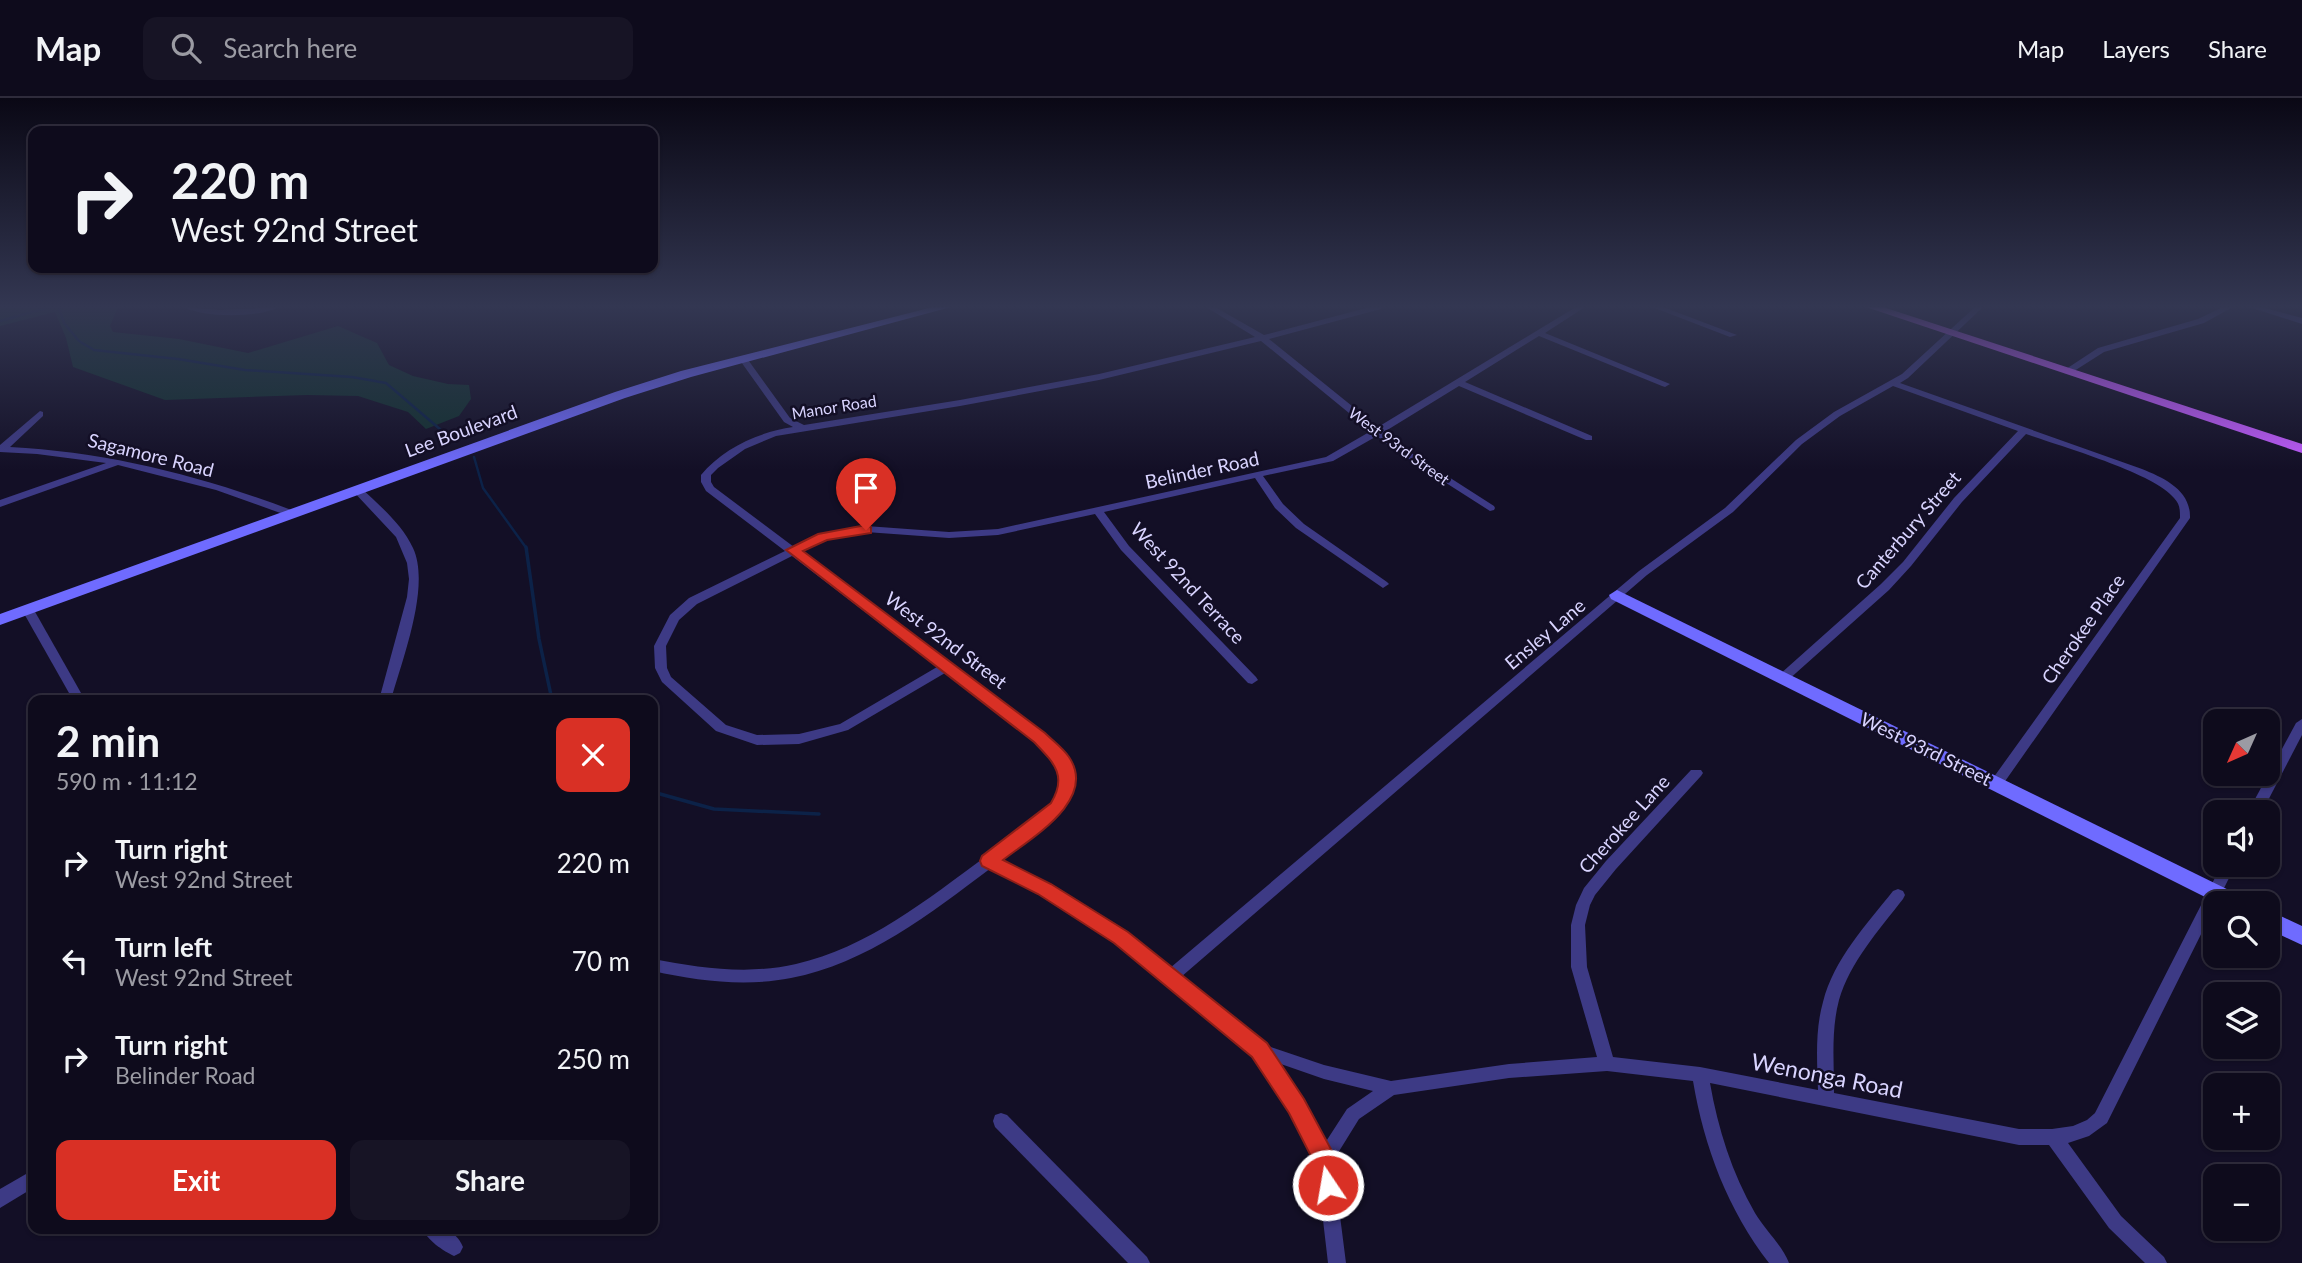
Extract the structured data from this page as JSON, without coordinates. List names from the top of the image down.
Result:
{
  "streets": {
    "street": [
      "Manor Road",
      "Lee Boulevard",
      "West 93rd Street",
      "Sagamore Road",
      "Belinder Road",
      "Canterbury Street",
      "West 92nd Terrace",
      "Cherokee Place",
      "Ensley Lane",
      "West 92nd Street",
      "Cherokee Lane",
      "Wenonga Road"
    ]
  },
  "crossings": [
    ["Manor Road", "West 92nd Street"],
    ["Lee Boulevard", "Sagamore Road"],
    ["West 93rd Street", "Belinder Road"],
    ["West 93rd Street", "Canterbury Street"],
    ["West 93rd Street", "Cherokee Place"],
    ["West 93rd Street", "Ensley Lane"],
    ["Belinder Road", "West 92nd Terrace"],
    ["Belinder Road", "West 92nd Street"],
    ["Canterbury Street", "Cherokee Place"],
    ["Cherokee Lane", "Wenonga Road"]
  ],
  "north": "bottom left",
  "page": {
    "header": "Map",
    "search": "Search here",
    "nav": ["Map", "Layers", "Share"],
    "turn": ["220 m", "West 92nd Street"],
    "heading": ["2 min", "590 m · 11:12"],
    "map_buttons": ["+", "−"],
    "list": [
      {
        "name": "Turn right",
        "note": "West 92nd Street",
        "value": "220 m"
      },
      {
        "name": "Turn left",
        "note": "West 92nd Street",
        "value": "70 m"
      },
      {
        "name": "Turn right",
        "note": "Belinder Road",
        "value": "250 m"
      }
    ],
    "buttons": ["Exit", "Share"]
  }
}
